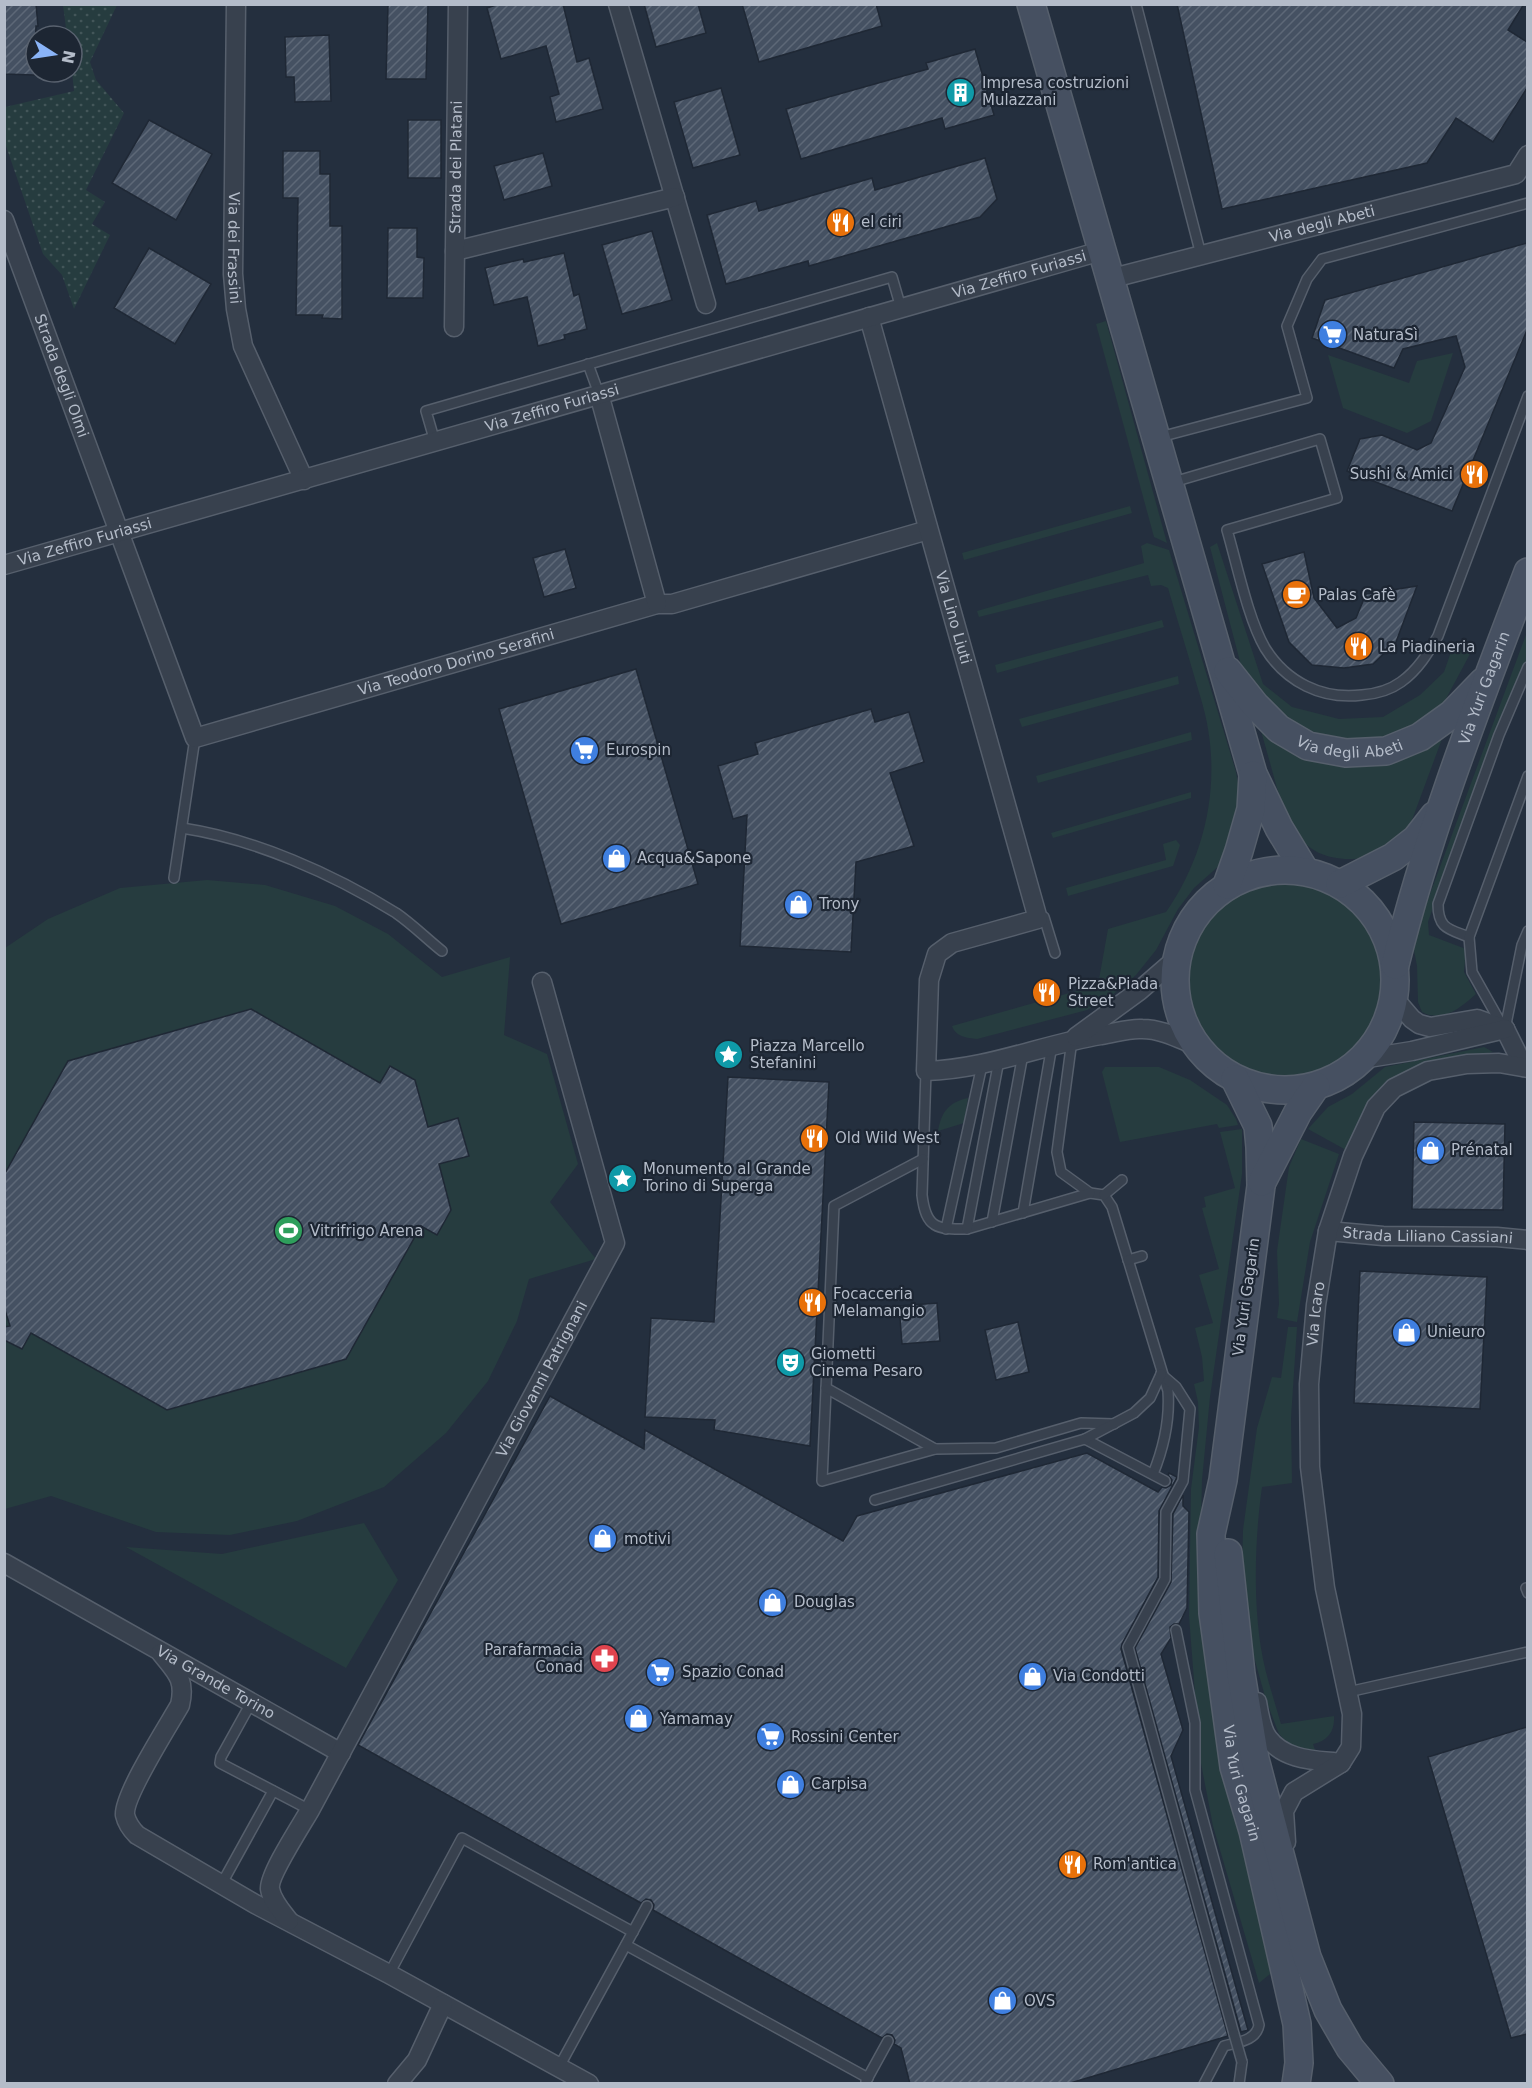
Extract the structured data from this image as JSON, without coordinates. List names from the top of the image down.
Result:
{
  "streets": {
    "main road": ["Via degli Abeti", "Via Yuri Gagarin"],
    "street": [
      "Strada dei Platani",
      "Via dei Frassini",
      "Via Zeffiro Furiassi",
      "Strada degli Olmi",
      "Via Lino Liuti",
      "Via Teodoro Dorino Serafini",
      "Strada Liliano Cassiani",
      "Via Icaro",
      "Via Giovanni Patrignani",
      "Via Grande Torino"
    ]
  },
  "crossings": [
    ["Via degli Abeti", "Via Zeffiro Furiassi"],
    ["Via degli Abeti", "Via Yuri Gagarin"],
    ["Via dei Frassini", "Via Zeffiro Furiassi"],
    ["Via Zeffiro Furiassi", "Strada degli Olmi"],
    ["Via Zeffiro Furiassi", "Via Lino Liuti"],
    ["Via Lino Liuti", "Via Teodoro Dorino Serafini"],
    ["Via Yuri Gagarin", "Via Icaro"],
    ["Strada Liliano Cassiani", "Via Icaro"],
    ["Via Giovanni Patrignani", "Via Grande Torino"]
  ],
  "places": {
    "building": ["Impresa costruzioni Mulazzani"],
    "restaurant": [
      "el ciri",
      "Sushi & Amici",
      "La Piadineria",
      "Pizza&Piada Street",
      "Old Wild West",
      "Focacceria Melamangio",
      "Rom'antica"
    ],
    "supermarket": [
      "NaturaSì",
      "Eurospin",
      "Spazio Conad",
      "Rossini Center"
    ],
    "cafe": ["Palas Cafè"],
    "shop": [
      "Acqua&Sapone",
      "Trony",
      "Prénatal",
      "Unieuro",
      "motivi",
      "Douglas",
      "Via Condotti",
      "Yamamay",
      "Carpisa",
      "OVS"
    ],
    "place": ["Piazza Marcello Stefanini", "Monumento al Grande Torino di Superga"],
    "sports": ["Vitrifrigo Arena"],
    "theatre": ["Giometti Cinema Pesaro"],
    "pharmacy": ["Parafarmacia Conad"]
  },
  "north": "right"
}
